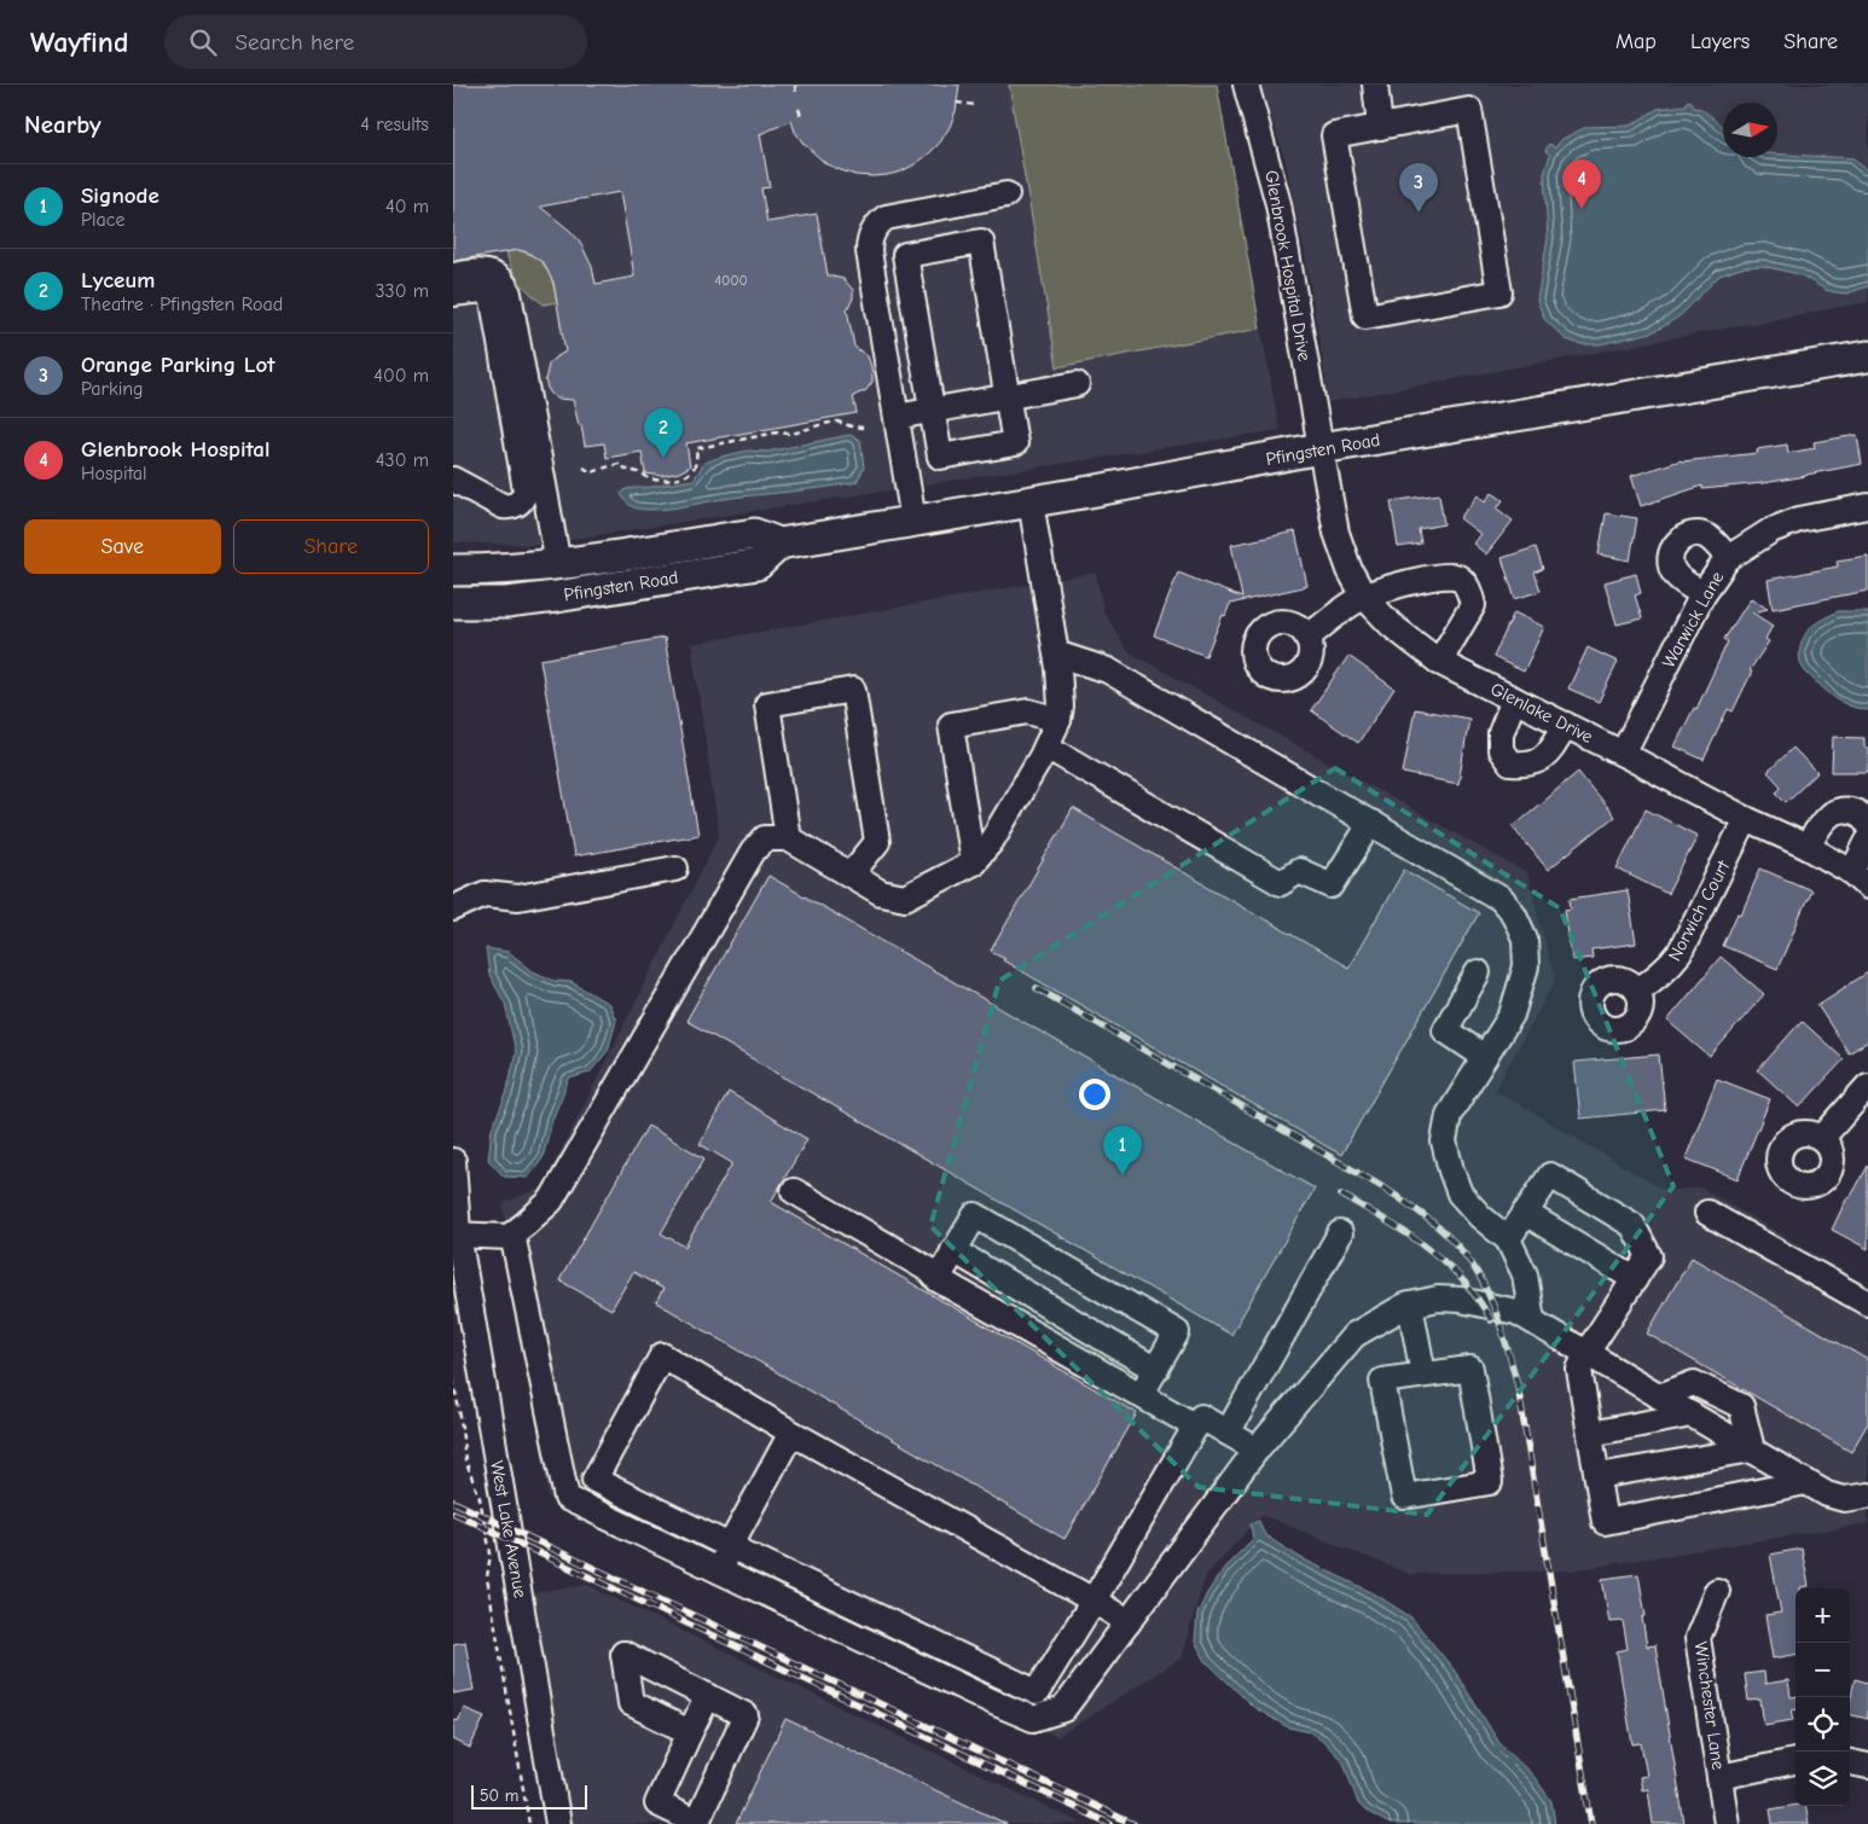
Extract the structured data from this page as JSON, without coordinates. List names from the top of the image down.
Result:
{
  "streets": {
    "main road": ["Pfingsten Road"],
    "street": [
      "Glenbrook Hospital Drive",
      "Warwick Lane",
      "Glenlake Drive",
      "Norwich Court",
      "West Lake Avenue",
      "Winchester Lane"
    ]
  },
  "crossings": [
    ["Glenbrook Hospital Drive", "Pfingsten Road"],
    ["Glenbrook Hospital Drive", "Glenlake Drive"],
    ["Pfingsten Road", "Glenlake Drive"],
    ["Warwick Lane", "Glenlake Drive"],
    ["Glenlake Drive", "Norwich Court"]
  ],
  "house_numbers": ["4000"],
  "scale_bar": "50 m",
  "north": "right",
  "page": {
    "header": "Wayfind",
    "search": "Search here",
    "nav": ["Map", "Layers", "Share"],
    "heading": ["Nearby", "4 results"],
    "pins": [
      "4",
      "3",
      "2",
      "1"
    ],
    "list": [
      {
        "mark": "1",
        "name": "Signode",
        "note": "Place",
        "value": "40 m"
      },
      {
        "mark": "2",
        "name": "Lyceum",
        "note": "Theatre · Pfingsten Road",
        "value": "330 m"
      },
      {
        "mark": "3",
        "name": "Orange Parking Lot",
        "note": "Parking",
        "value": "400 m"
      },
      {
        "mark": "4",
        "name": "Glenbrook Hospital",
        "note": "Hospital",
        "value": "430 m"
      }
    ],
    "buttons": ["Save", "Share"],
    "map_buttons": ["+", "−"],
    "scale": "50 m"
  }
}
